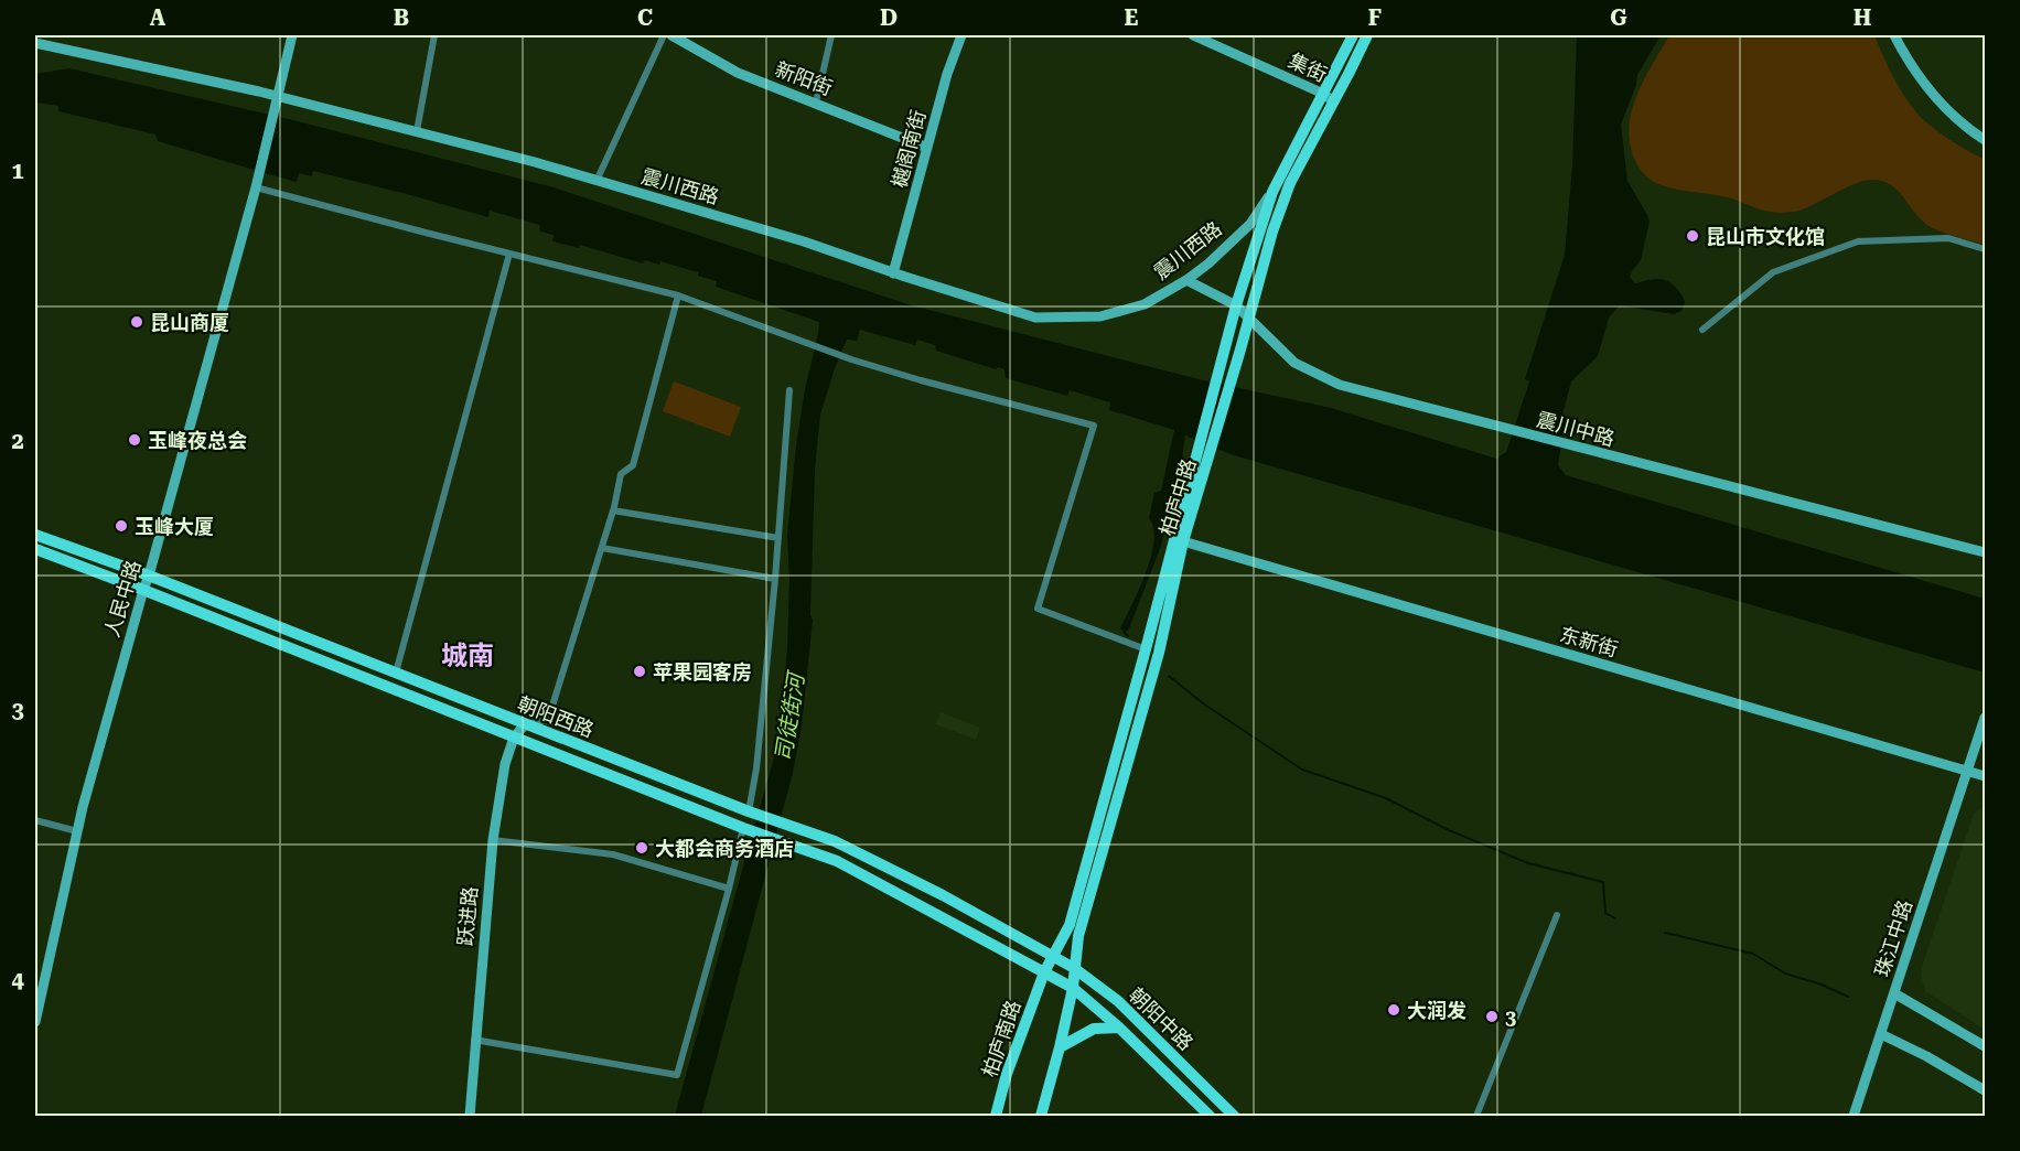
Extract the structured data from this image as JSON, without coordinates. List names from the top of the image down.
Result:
{
  "streets": {
    "main road": [
      "柏庐中路",
      "朝阳西路",
      "朝阳中路",
      "柏庐南路"
    ],
    "street": [
      "集街",
      "新阳街",
      "樾阁南街",
      "震川西路",
      "震川中路",
      "人民中路",
      "东新街",
      "跃进路",
      "珠江中路"
    ]
  },
  "crossings": [
    ["集街", "柏庐中路"],
    ["新阳街", "樾阁南街"],
    ["樾阁南街", "震川西路"],
    ["震川西路", "震川中路"],
    ["震川西路", "柏庐中路"],
    ["震川西路", "人民中路"],
    ["震川中路", "柏庐中路"],
    ["柏庐中路", "东新街"],
    ["柏庐中路", "朝阳西路"],
    ["柏庐中路", "朝阳中路"],
    ["柏庐中路", "柏庐南路"],
    ["人民中路", "朝阳西路"],
    ["东新街", "珠江中路"],
    ["朝阳西路", "跃进路"],
    ["朝阳西路", "朝阳中路"],
    ["朝阳西路", "柏庐南路"],
    ["朝阳中路", "柏庐南路"]
  ],
  "districts": ["城南"],
  "water": ["司徒街河"],
  "places": [
    "昆山市文化馆",
    "昆山商厦",
    "玉峰夜总会",
    "玉峰大厦",
    "苹果园客房",
    "大都会商务酒店",
    "大润发",
    "3"
  ],
  "grid": {
    "columns": [
      "A",
      "B",
      "C",
      "D",
      "E",
      "F",
      "G",
      "H"
    ],
    "rows": [
      "1",
      "2",
      "3",
      "4"
    ]
  }
}
